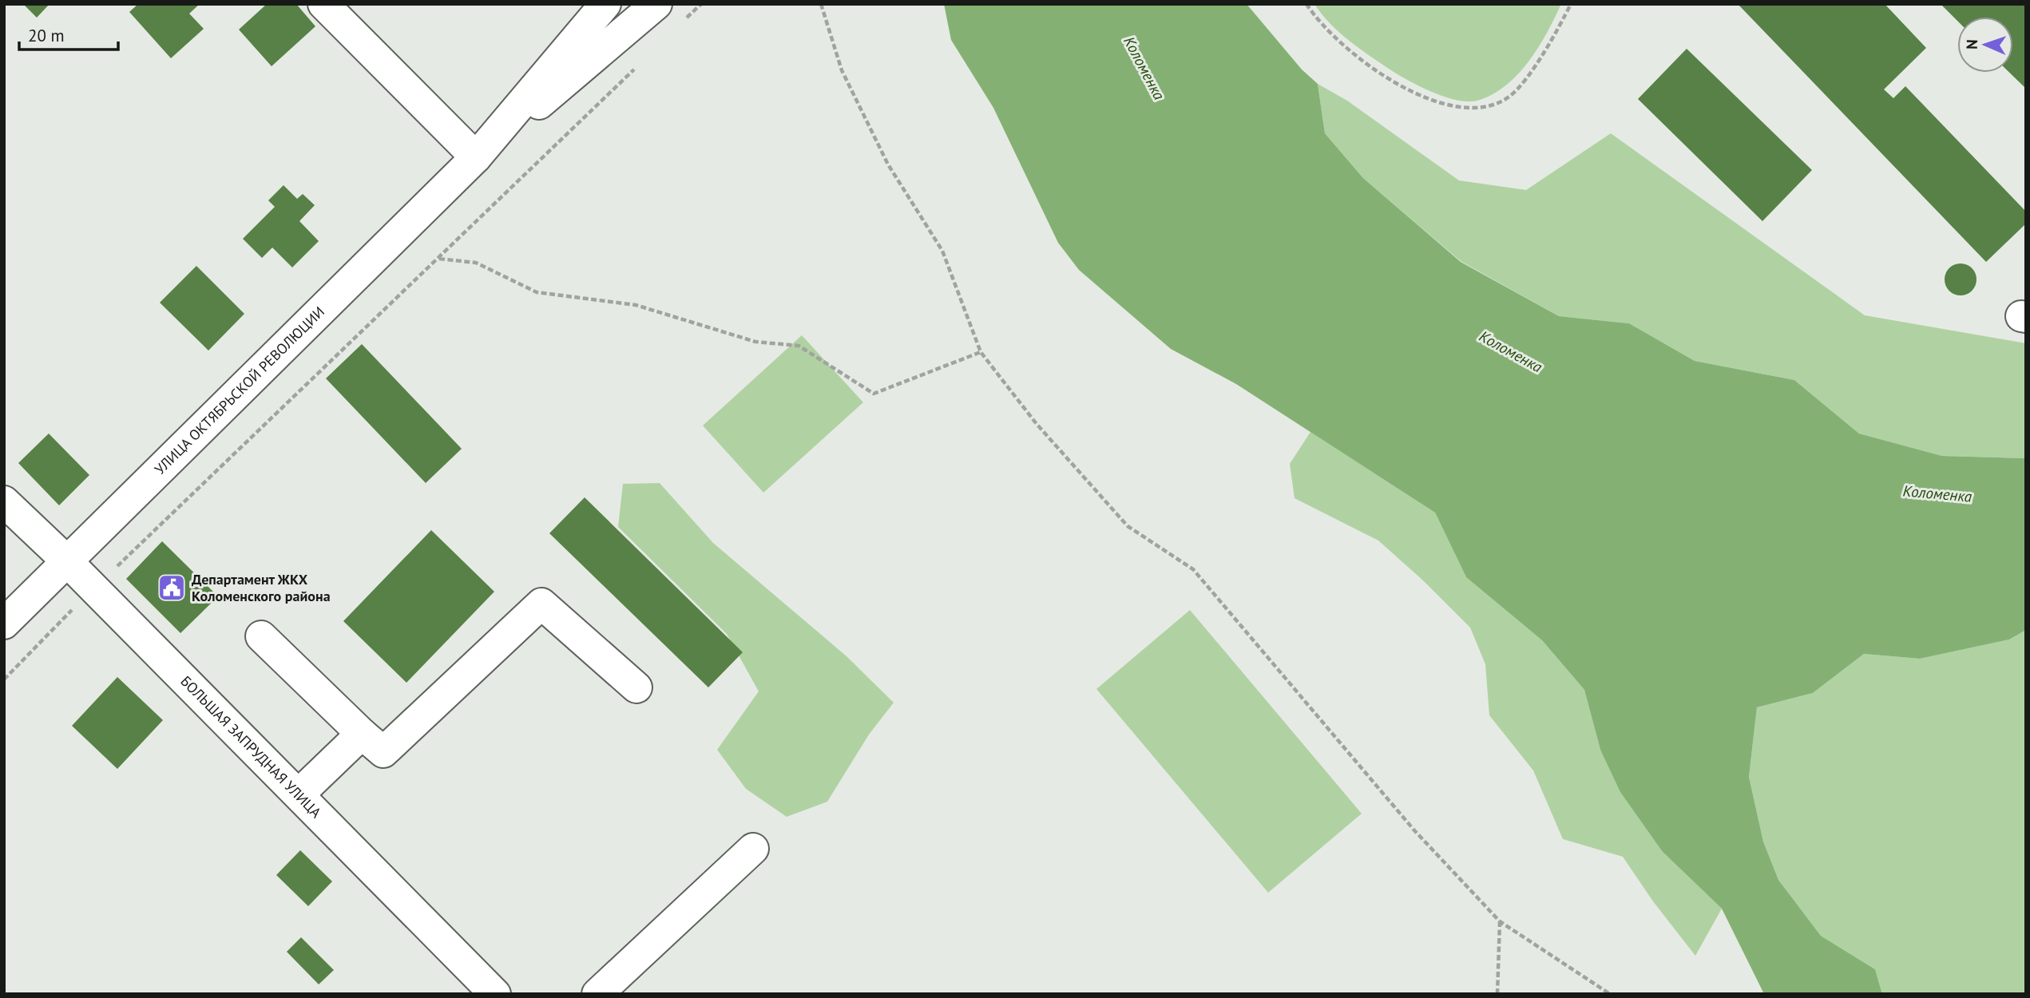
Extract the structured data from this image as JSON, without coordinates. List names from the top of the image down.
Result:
{
  "streets": {
    "main road": ["УЛИЦА ОКТЯБРЬСКОЙ РЕВОЛЮЦИИ", "БОЛЬШАЯ ЗАПРУДНАЯ УЛИЦА"]
  },
  "crossings": [
    ["УЛИЦА ОКТЯБРЬСКОЙ РЕВОЛЮЦИИ", "БОЛЬШАЯ ЗАПРУДНАЯ УЛИЦА"]
  ],
  "water": ["Коломенка"],
  "places": {
    "public building": ["Департамент ЖКХ Коломенского района"]
  },
  "scale_bar": "20 m",
  "north": "left"
}
